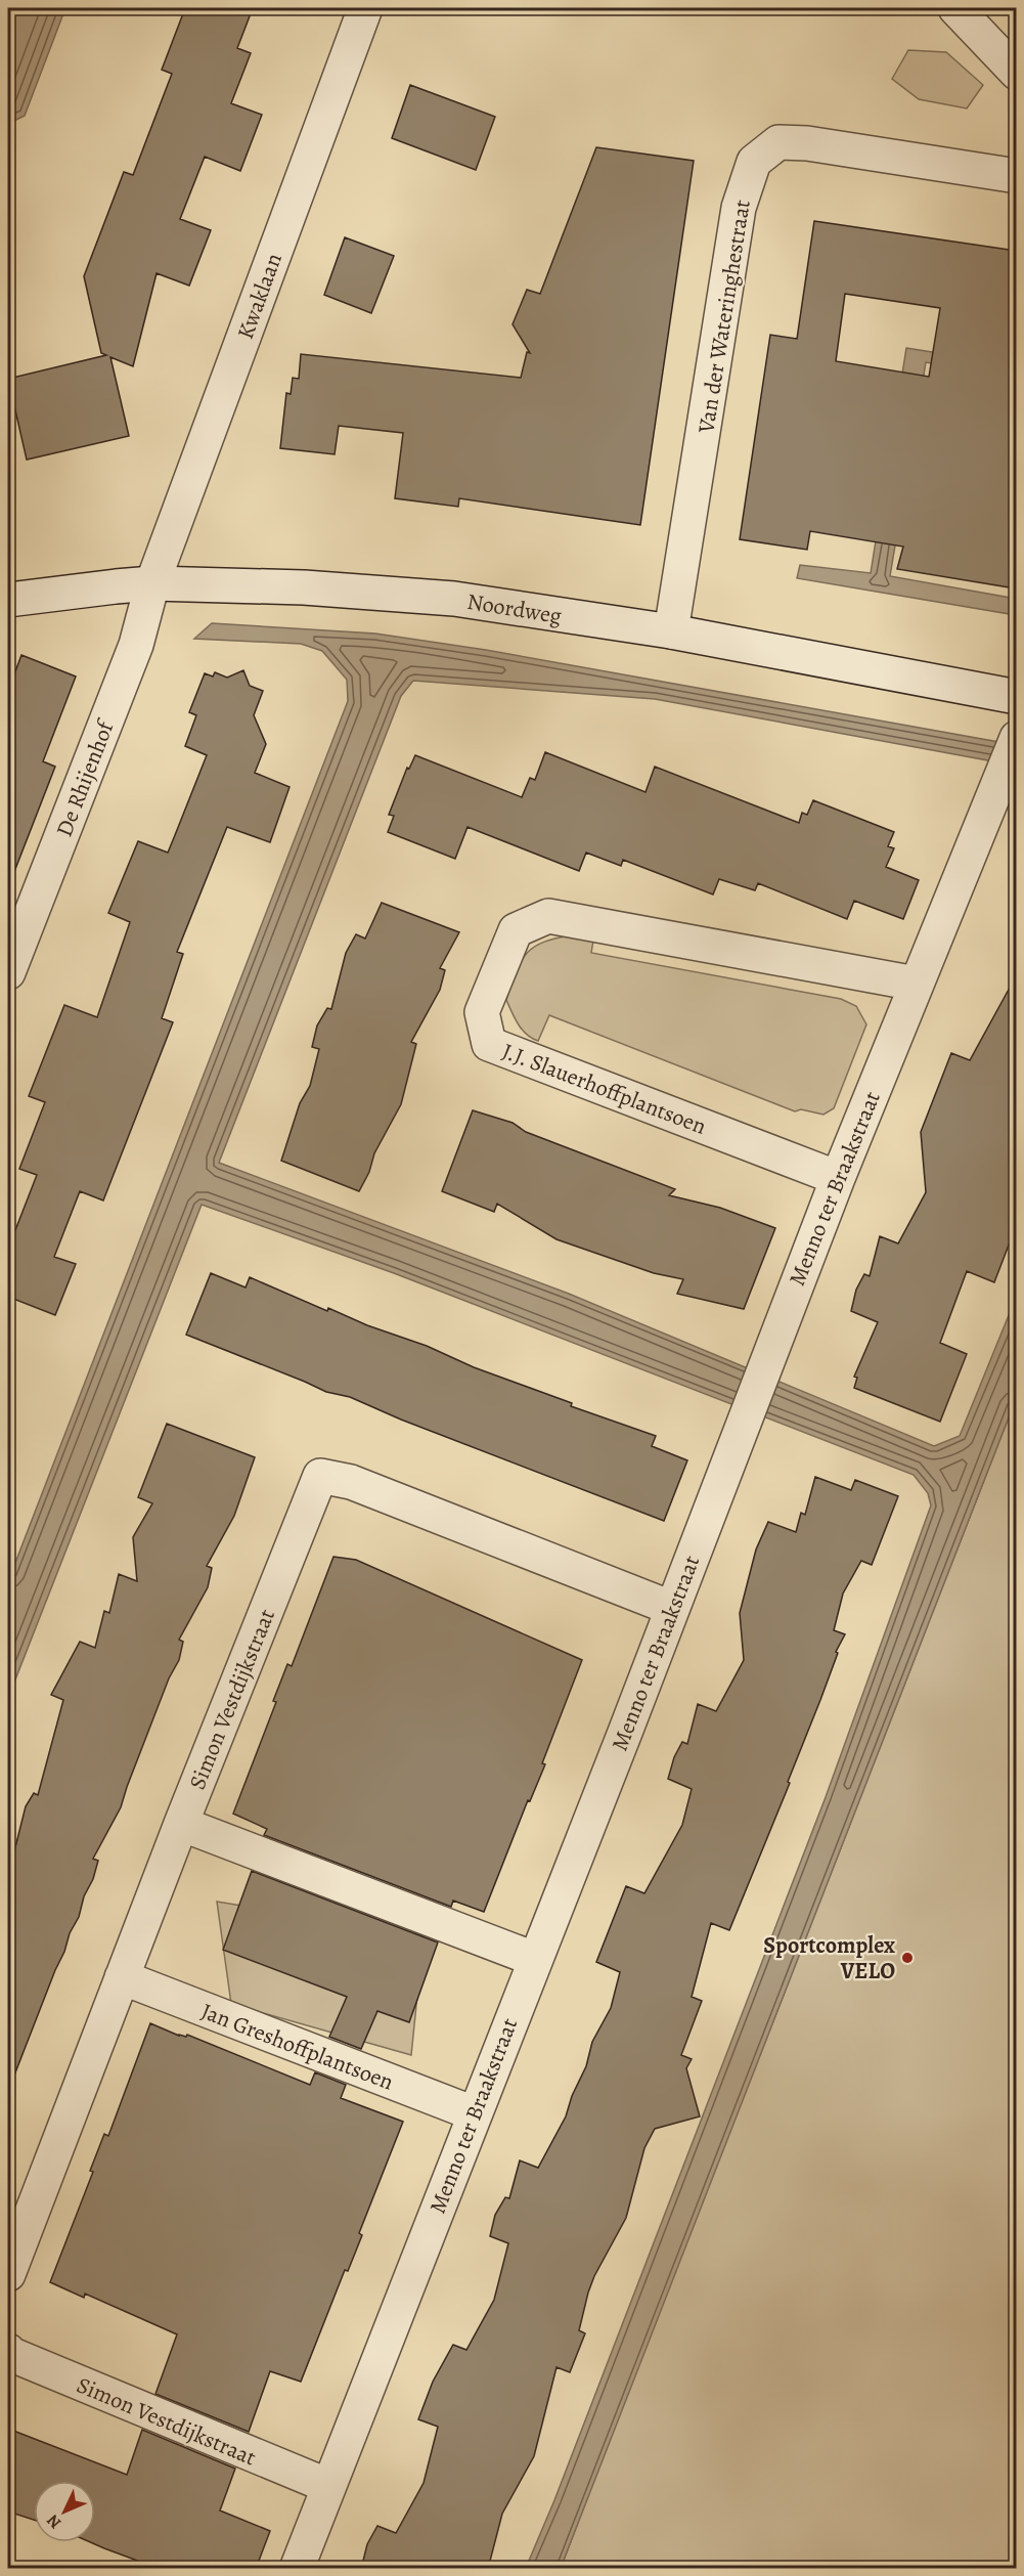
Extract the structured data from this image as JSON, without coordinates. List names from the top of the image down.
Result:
{
  "streets": {
    "street": [
      "Kwaklaan",
      "Van der Wateringhestraat",
      "Noordweg",
      "De Rhijenhof",
      "J.J. Slauerhoffplantsoen",
      "Menno ter Braakstraat",
      "Simon Vestdijkstraat",
      "Jan Greshoffplantsoen"
    ]
  },
  "crossings": [
    ["Kwaklaan", "Noordweg"],
    ["Kwaklaan", "De Rhijenhof"],
    ["Van der Wateringhestraat", "Noordweg"],
    ["Noordweg", "De Rhijenhof"],
    ["J.J. Slauerhoffplantsoen", "Menno ter Braakstraat"],
    ["Menno ter Braakstraat", "Simon Vestdijkstraat"],
    ["Menno ter Braakstraat", "Jan Greshoffplantsoen"],
    ["Simon Vestdijkstraat", "Jan Greshoffplantsoen"]
  ],
  "places": ["Sportcomplex VELO"],
  "north": "bottom left"
}
